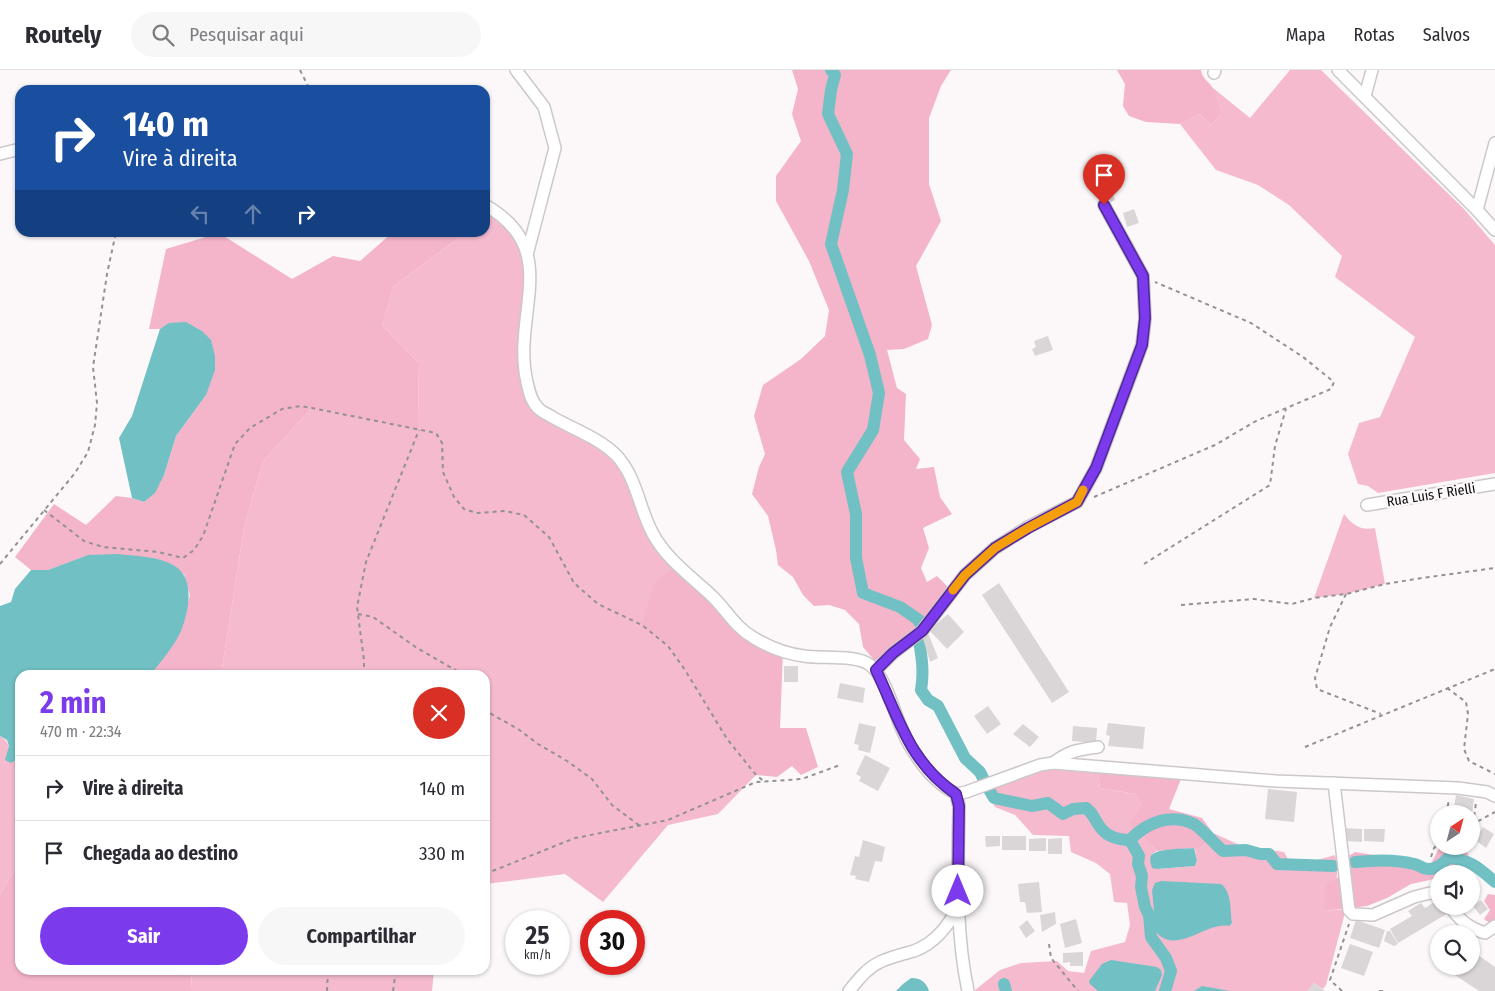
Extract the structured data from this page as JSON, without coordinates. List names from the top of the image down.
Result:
{
  "streets": {
    "street": ["Rua Luis F Rielli"]
  },
  "north": "top right",
  "page": {
    "header": "Routely",
    "search": "Pesquisar aqui",
    "nav": ["Mapa", "Rotas", "Salvos"],
    "turn": ["140 m", "Vire à direita"],
    "heading": ["2 min", "470 m · 22:34"],
    "list": [
      {
        "name": "Vire à direita",
        "value": "140 m"
      },
      {
        "name": "Chegada ao destino",
        "value": "330 m"
      }
    ],
    "buttons": ["Sair", "Compartilhar"],
    "speed": "25 km/h",
    "limit": "30"
  }
}
